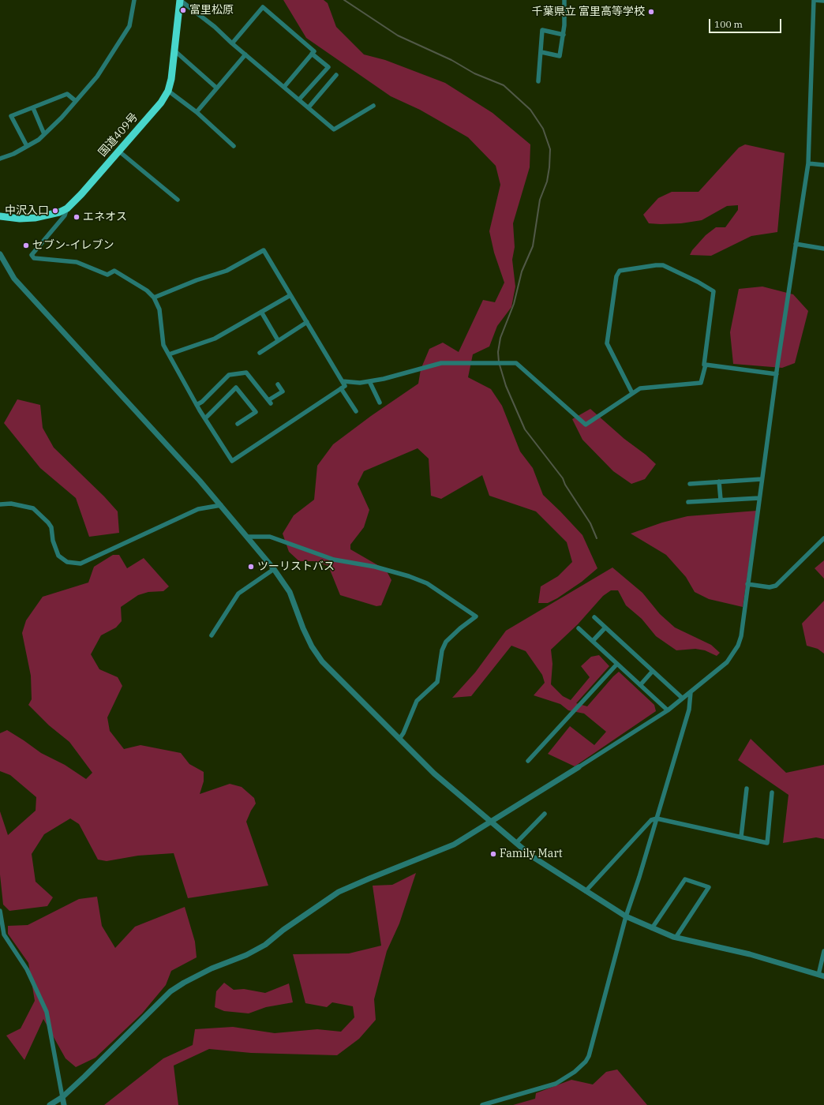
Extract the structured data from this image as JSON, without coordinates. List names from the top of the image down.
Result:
{
  "streets": {
    "highway": ["国道409号"]
  },
  "places": [
    "富里松原",
    "千葉県立 富里高等学校",
    "中沢入口",
    "エネオス",
    "セブン-イレブン",
    "ツーリストバス",
    "Family Mart"
  ],
  "scale_bar": "100 m"
}
